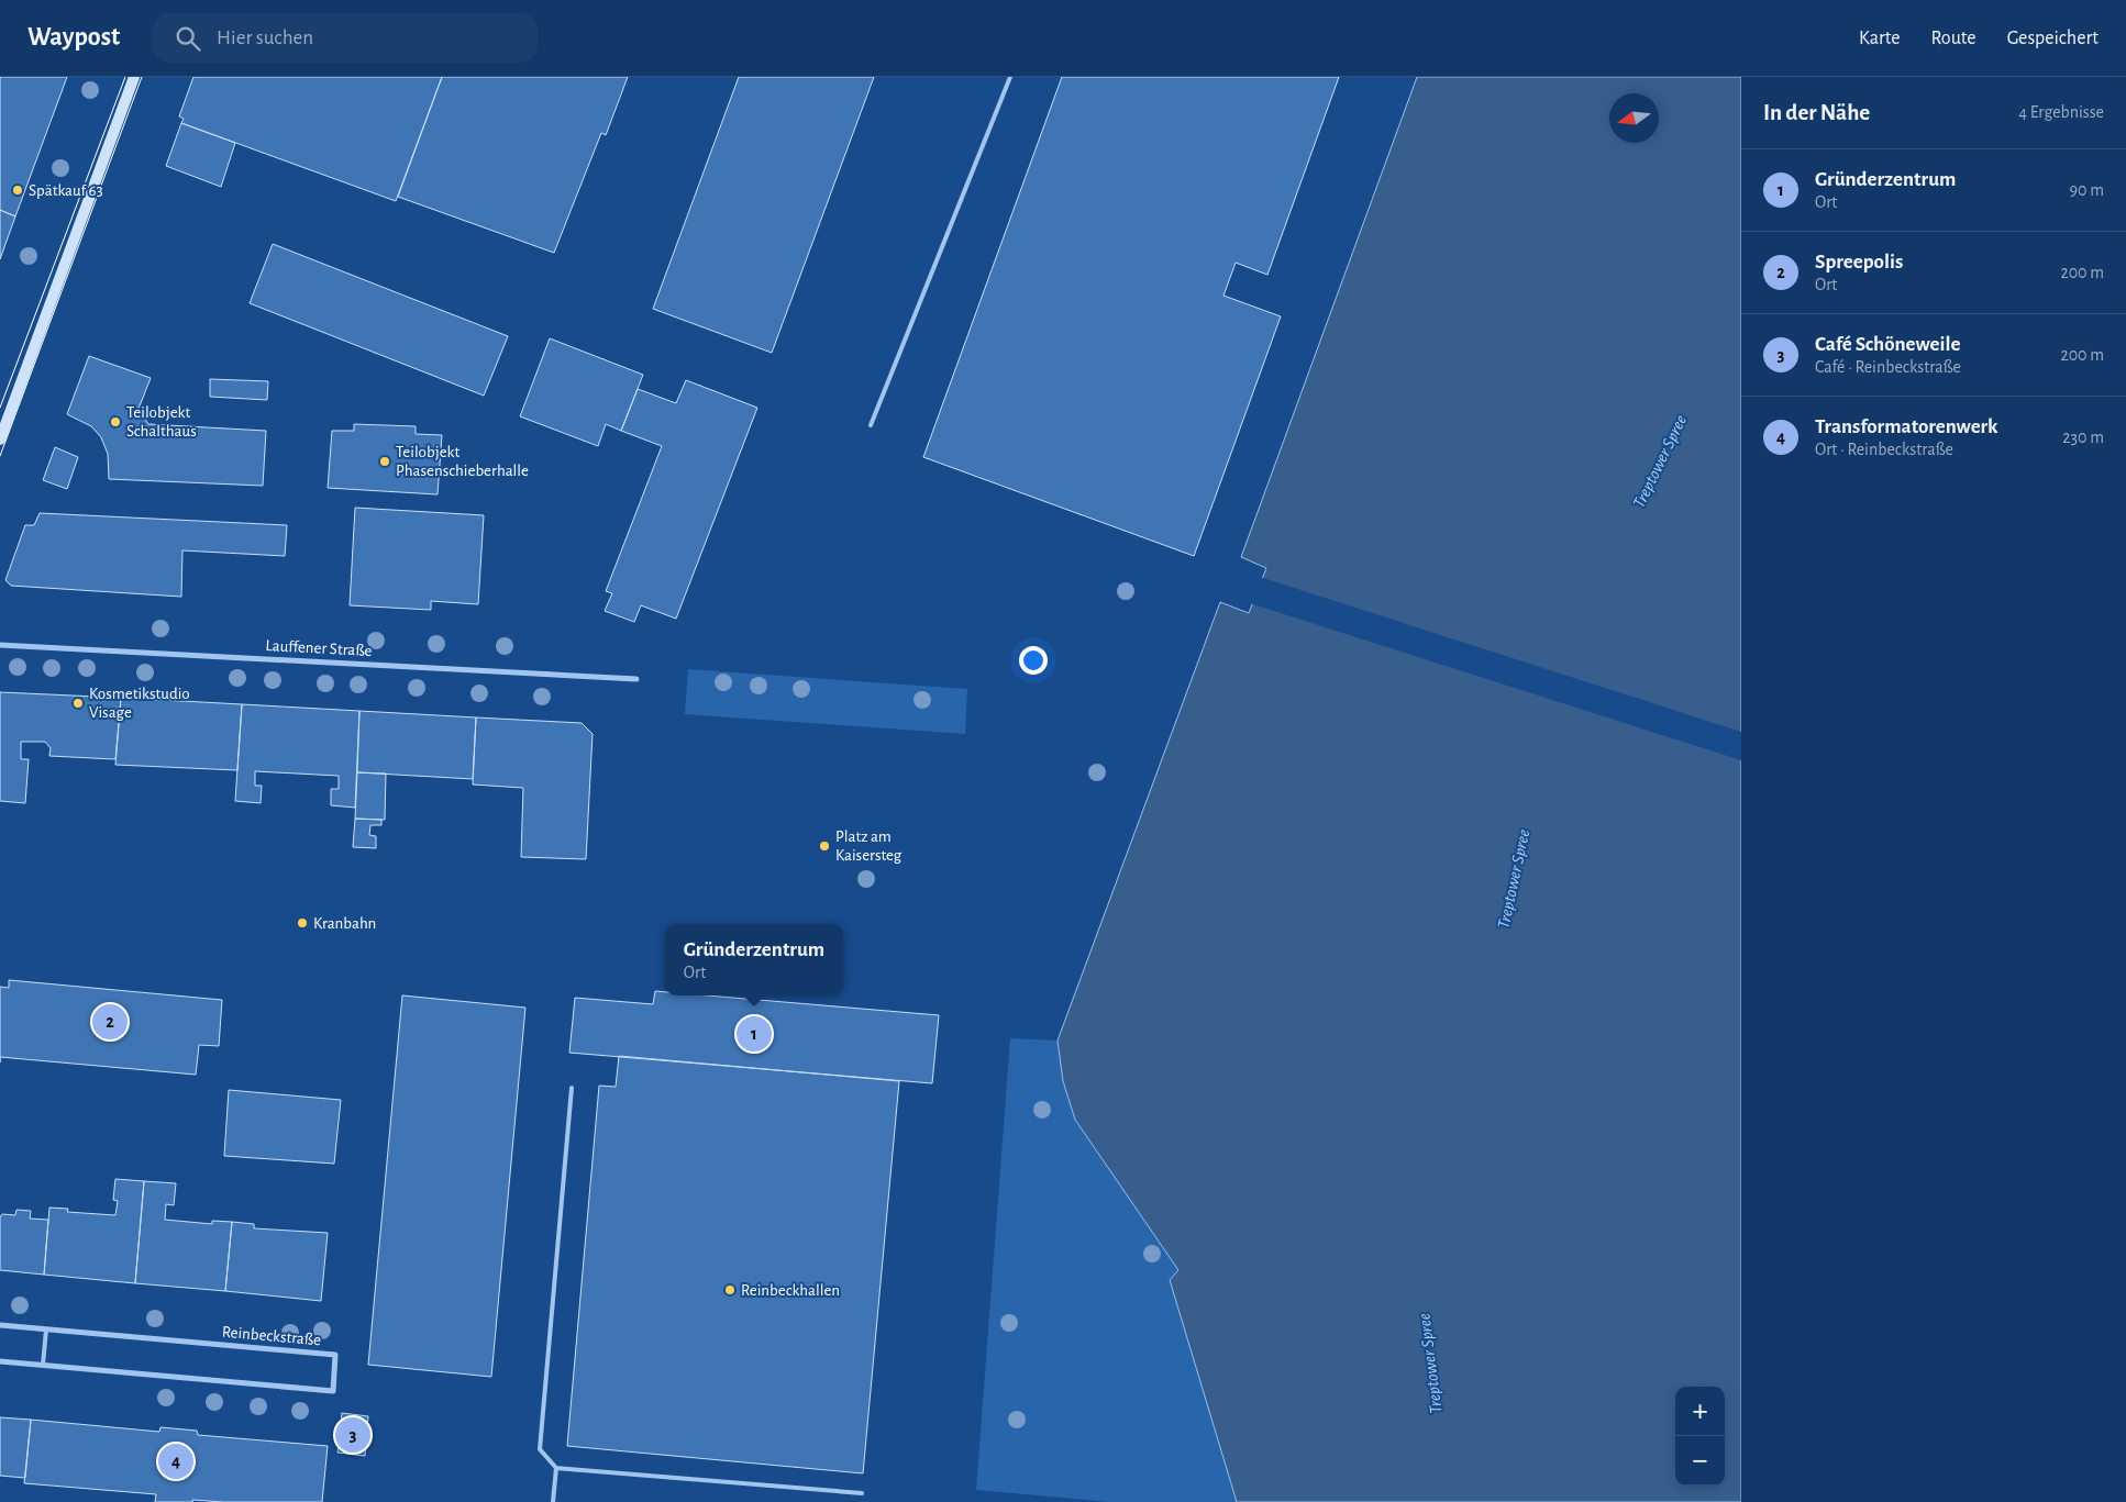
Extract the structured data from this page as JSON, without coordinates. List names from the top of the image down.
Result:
{
  "streets": {
    "street": ["Lauffener Straße", "Reinbeckstraße"]
  },
  "water": ["Treptower Spree"],
  "places": [
    "Spätkauf 63",
    "Teilobjekt Schalthaus",
    "Teilobjekt Phasenschieberhalle",
    "Kosmetikstudio Visage",
    "Platz am Kaisersteg",
    "Kranbahn",
    "Reinbeckhallen"
  ],
  "north": "left",
  "page": {
    "header": "Waypost",
    "search": "Hier suchen",
    "nav": ["Karte", "Route", "Gespeichert"],
    "heading": ["In der Nähe", "4 Ergebnisse"],
    "list": [
      {
        "mark": "1",
        "name": "Gründerzentrum",
        "note": "Ort",
        "value": "90 m"
      },
      {
        "mark": "2",
        "name": "Spreepolis",
        "note": "Ort",
        "value": "200 m"
      },
      {
        "mark": "3",
        "name": "Café Schöneweile",
        "note": "Café · Reinbeckstraße",
        "value": "200 m"
      },
      {
        "mark": "4",
        "name": "Transformatorenwerk",
        "note": "Ort · Reinbeckstraße",
        "value": "230 m"
      }
    ],
    "popup": ["Gründerzentrum", "Ort"],
    "pins": [
      "2",
      "1",
      "3",
      "4"
    ],
    "map_buttons": ["+", "−"]
  }
}
